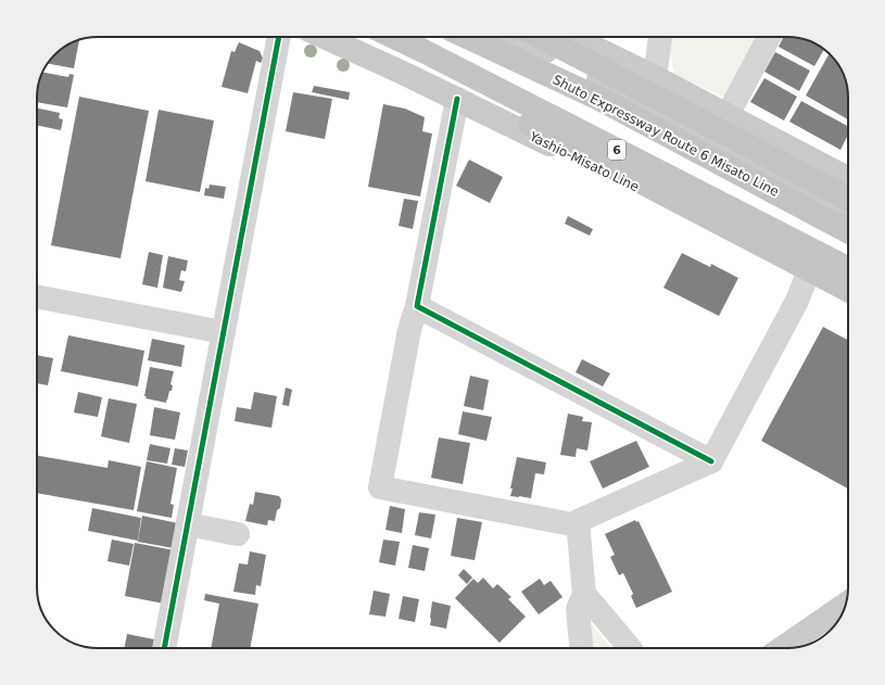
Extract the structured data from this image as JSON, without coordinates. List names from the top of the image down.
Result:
{
  "streets": {
    "highway": ["Shuto Expressway Route 6 Misato Line", "6"],
    "main road": ["Yashio-Misato Line"]
  }
}
